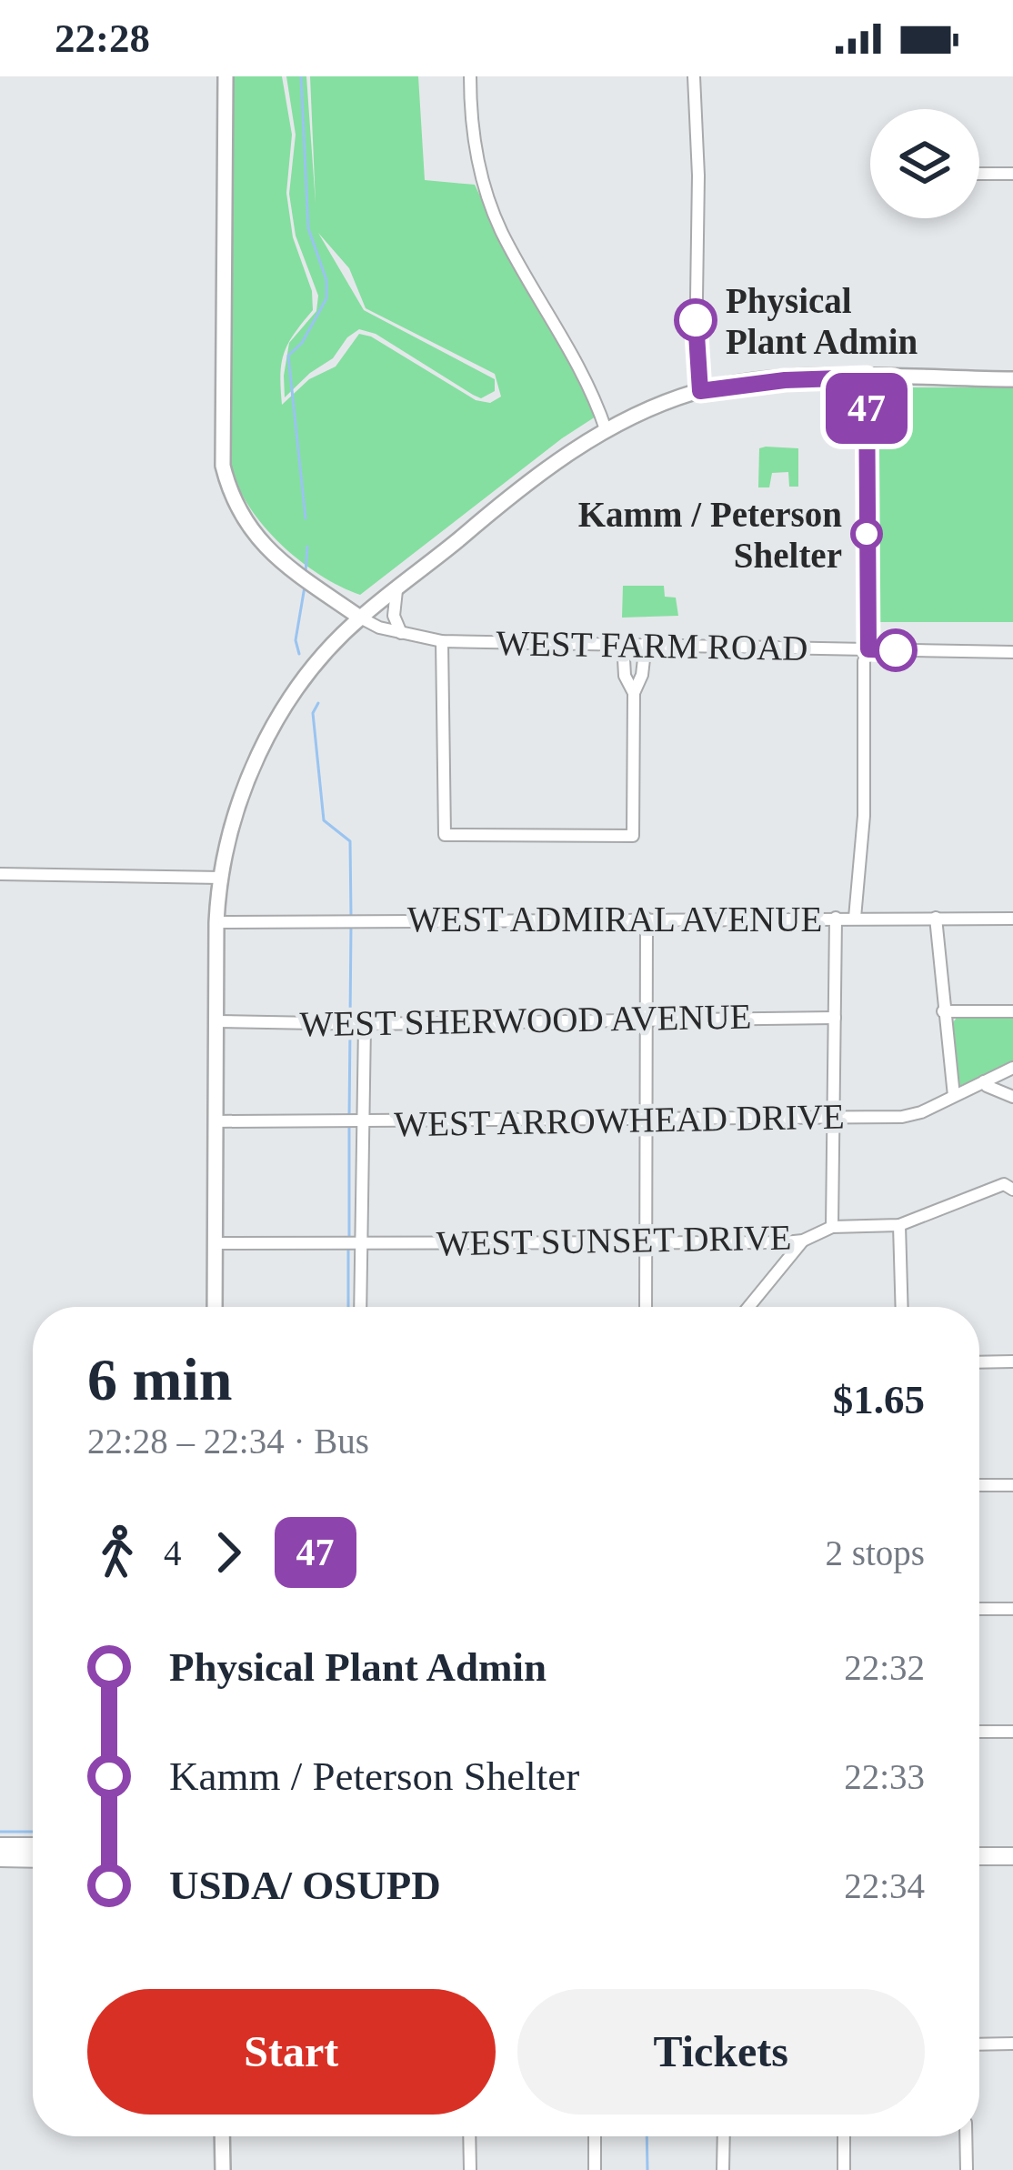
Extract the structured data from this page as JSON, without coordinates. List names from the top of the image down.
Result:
{
  "streets": {
    "street": [
      "WEST FARM ROAD",
      "WEST ADMIRAL AVENUE",
      "WEST SHERWOOD AVENUE",
      "WEST ARROWHEAD DRIVE",
      "WEST SUNSET DRIVE"
    ]
  },
  "places": ["Physical Plant Admin", "Kamm / Peterson Shelter"],
  "lines": ["bus line 47"],
  "page": {
    "status": "22:28",
    "on_map": "47",
    "heading": ["6 min", "22:28 – 22:34 · Bus", "$1.65"],
    "legs": ["4", "47", "2 stops"],
    "list": [
      {
        "name": "Physical Plant Admin",
        "value": "22:32"
      },
      {
        "name": "Kamm / Peterson Shelter",
        "value": "22:33"
      },
      {
        "name": "USDA/ OSUPD",
        "value": "22:34"
      }
    ],
    "buttons": ["Start", "Tickets"]
  }
}
